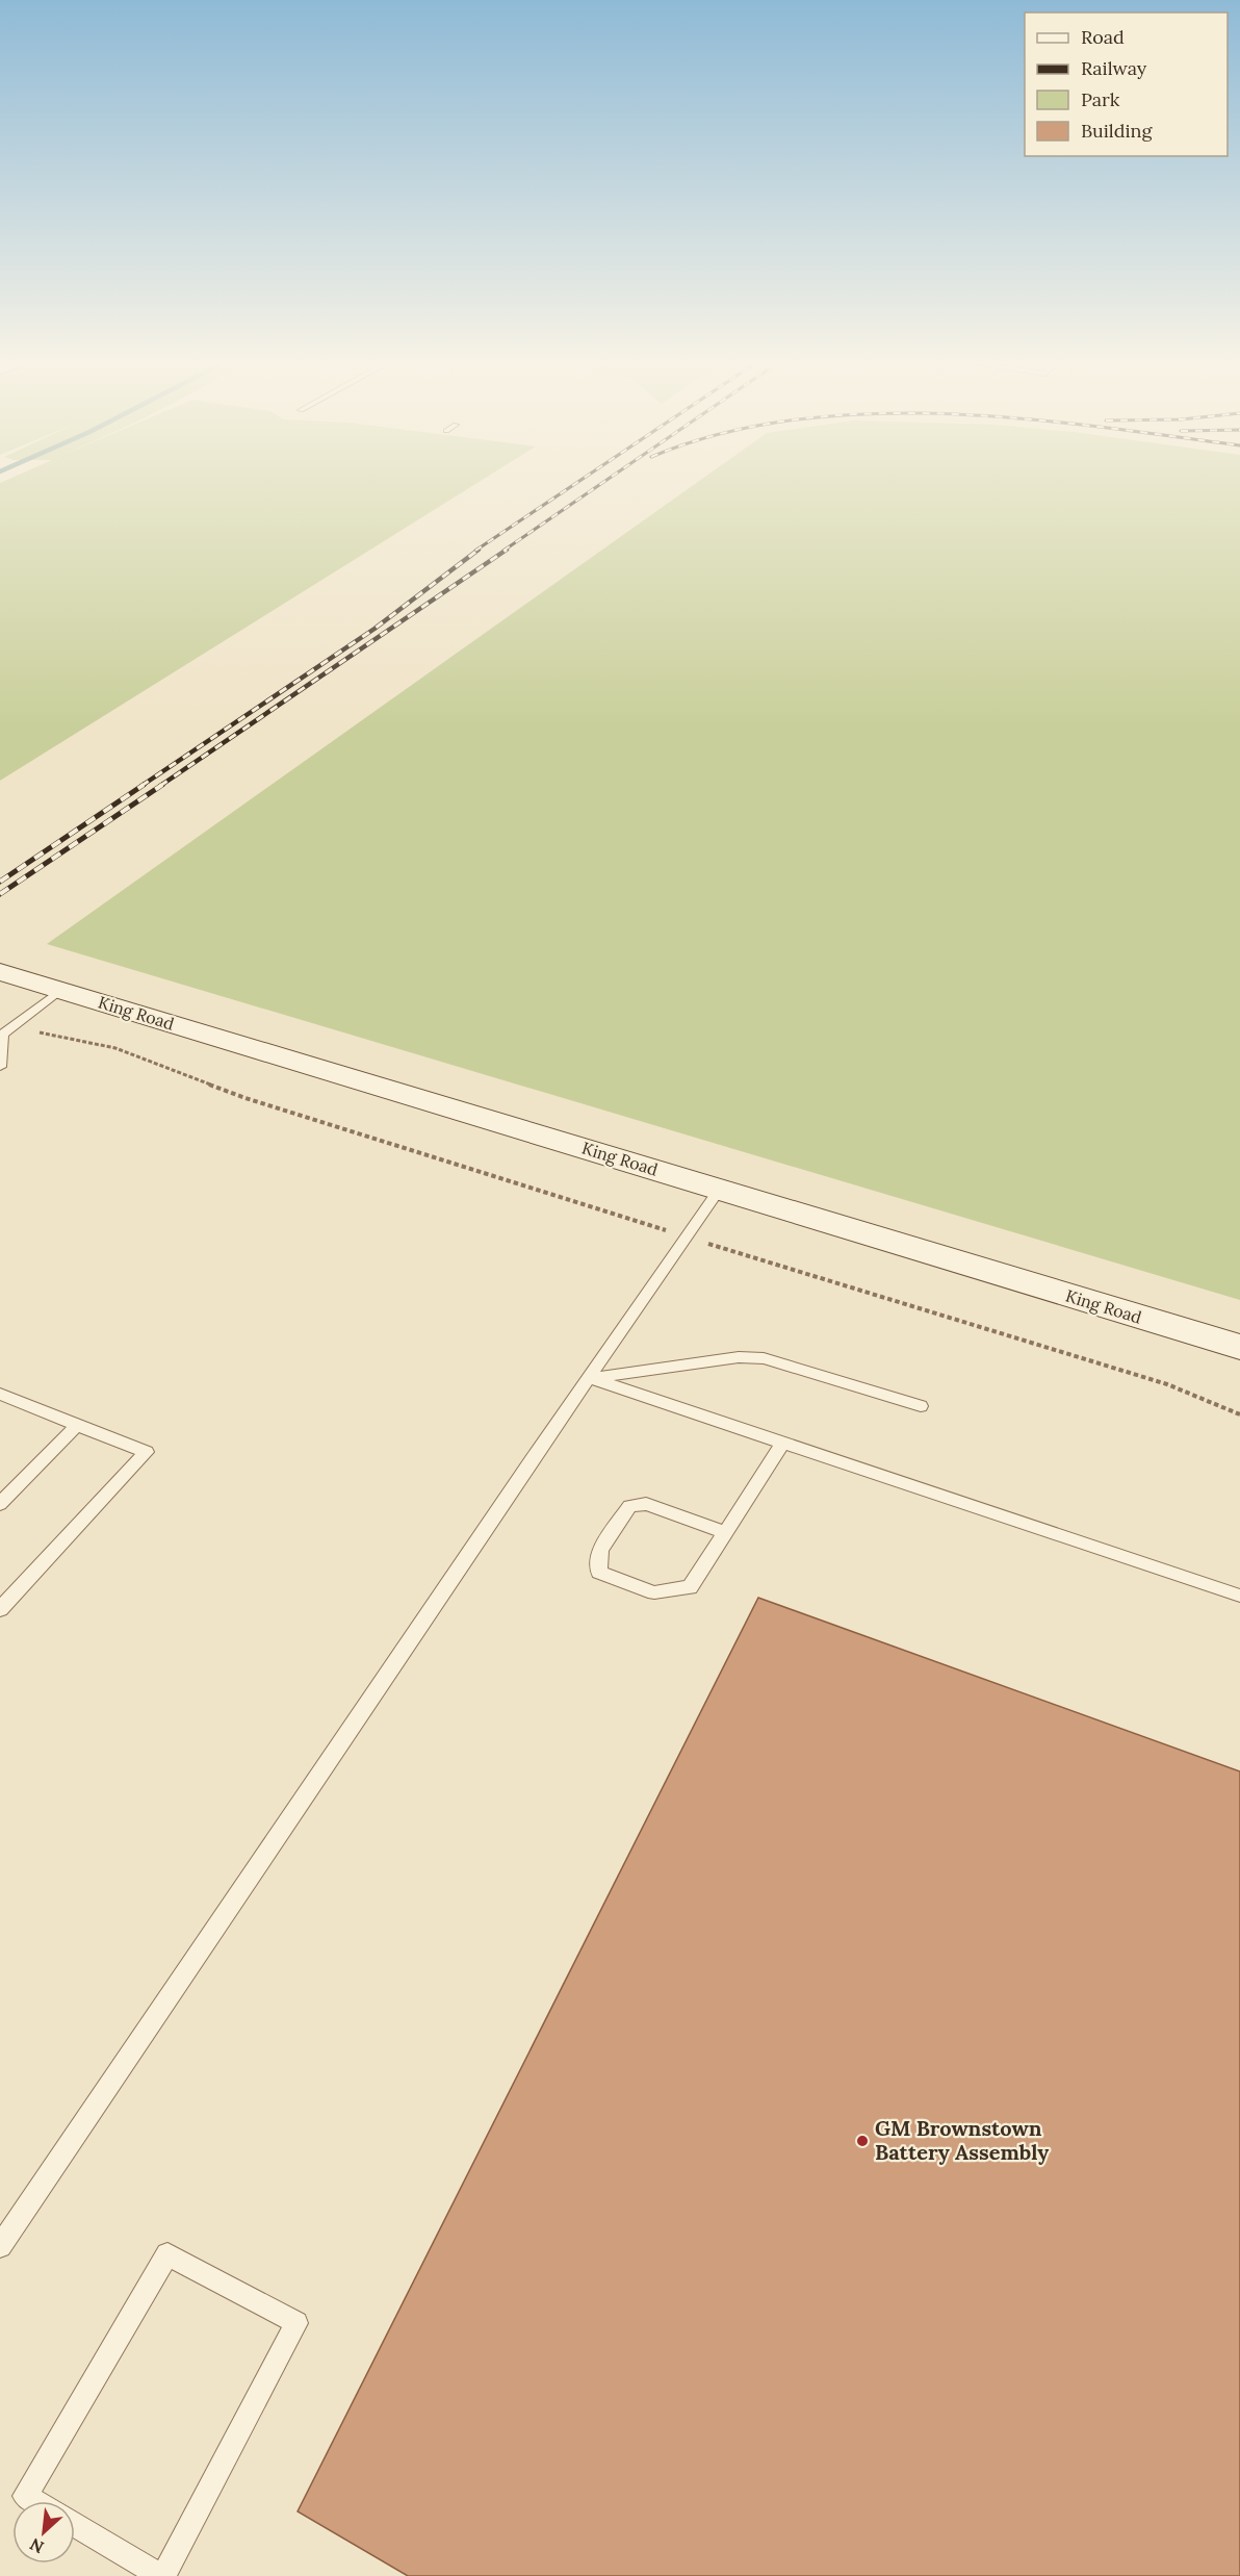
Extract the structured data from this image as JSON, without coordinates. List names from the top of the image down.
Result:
{
  "streets": {
    "main road": ["King Road"]
  },
  "places": ["GM Brownstown Battery Assembly"],
  "legend": [
    "Road",
    "Railway",
    "Park",
    "Building"
  ],
  "north": "bottom left"
}
